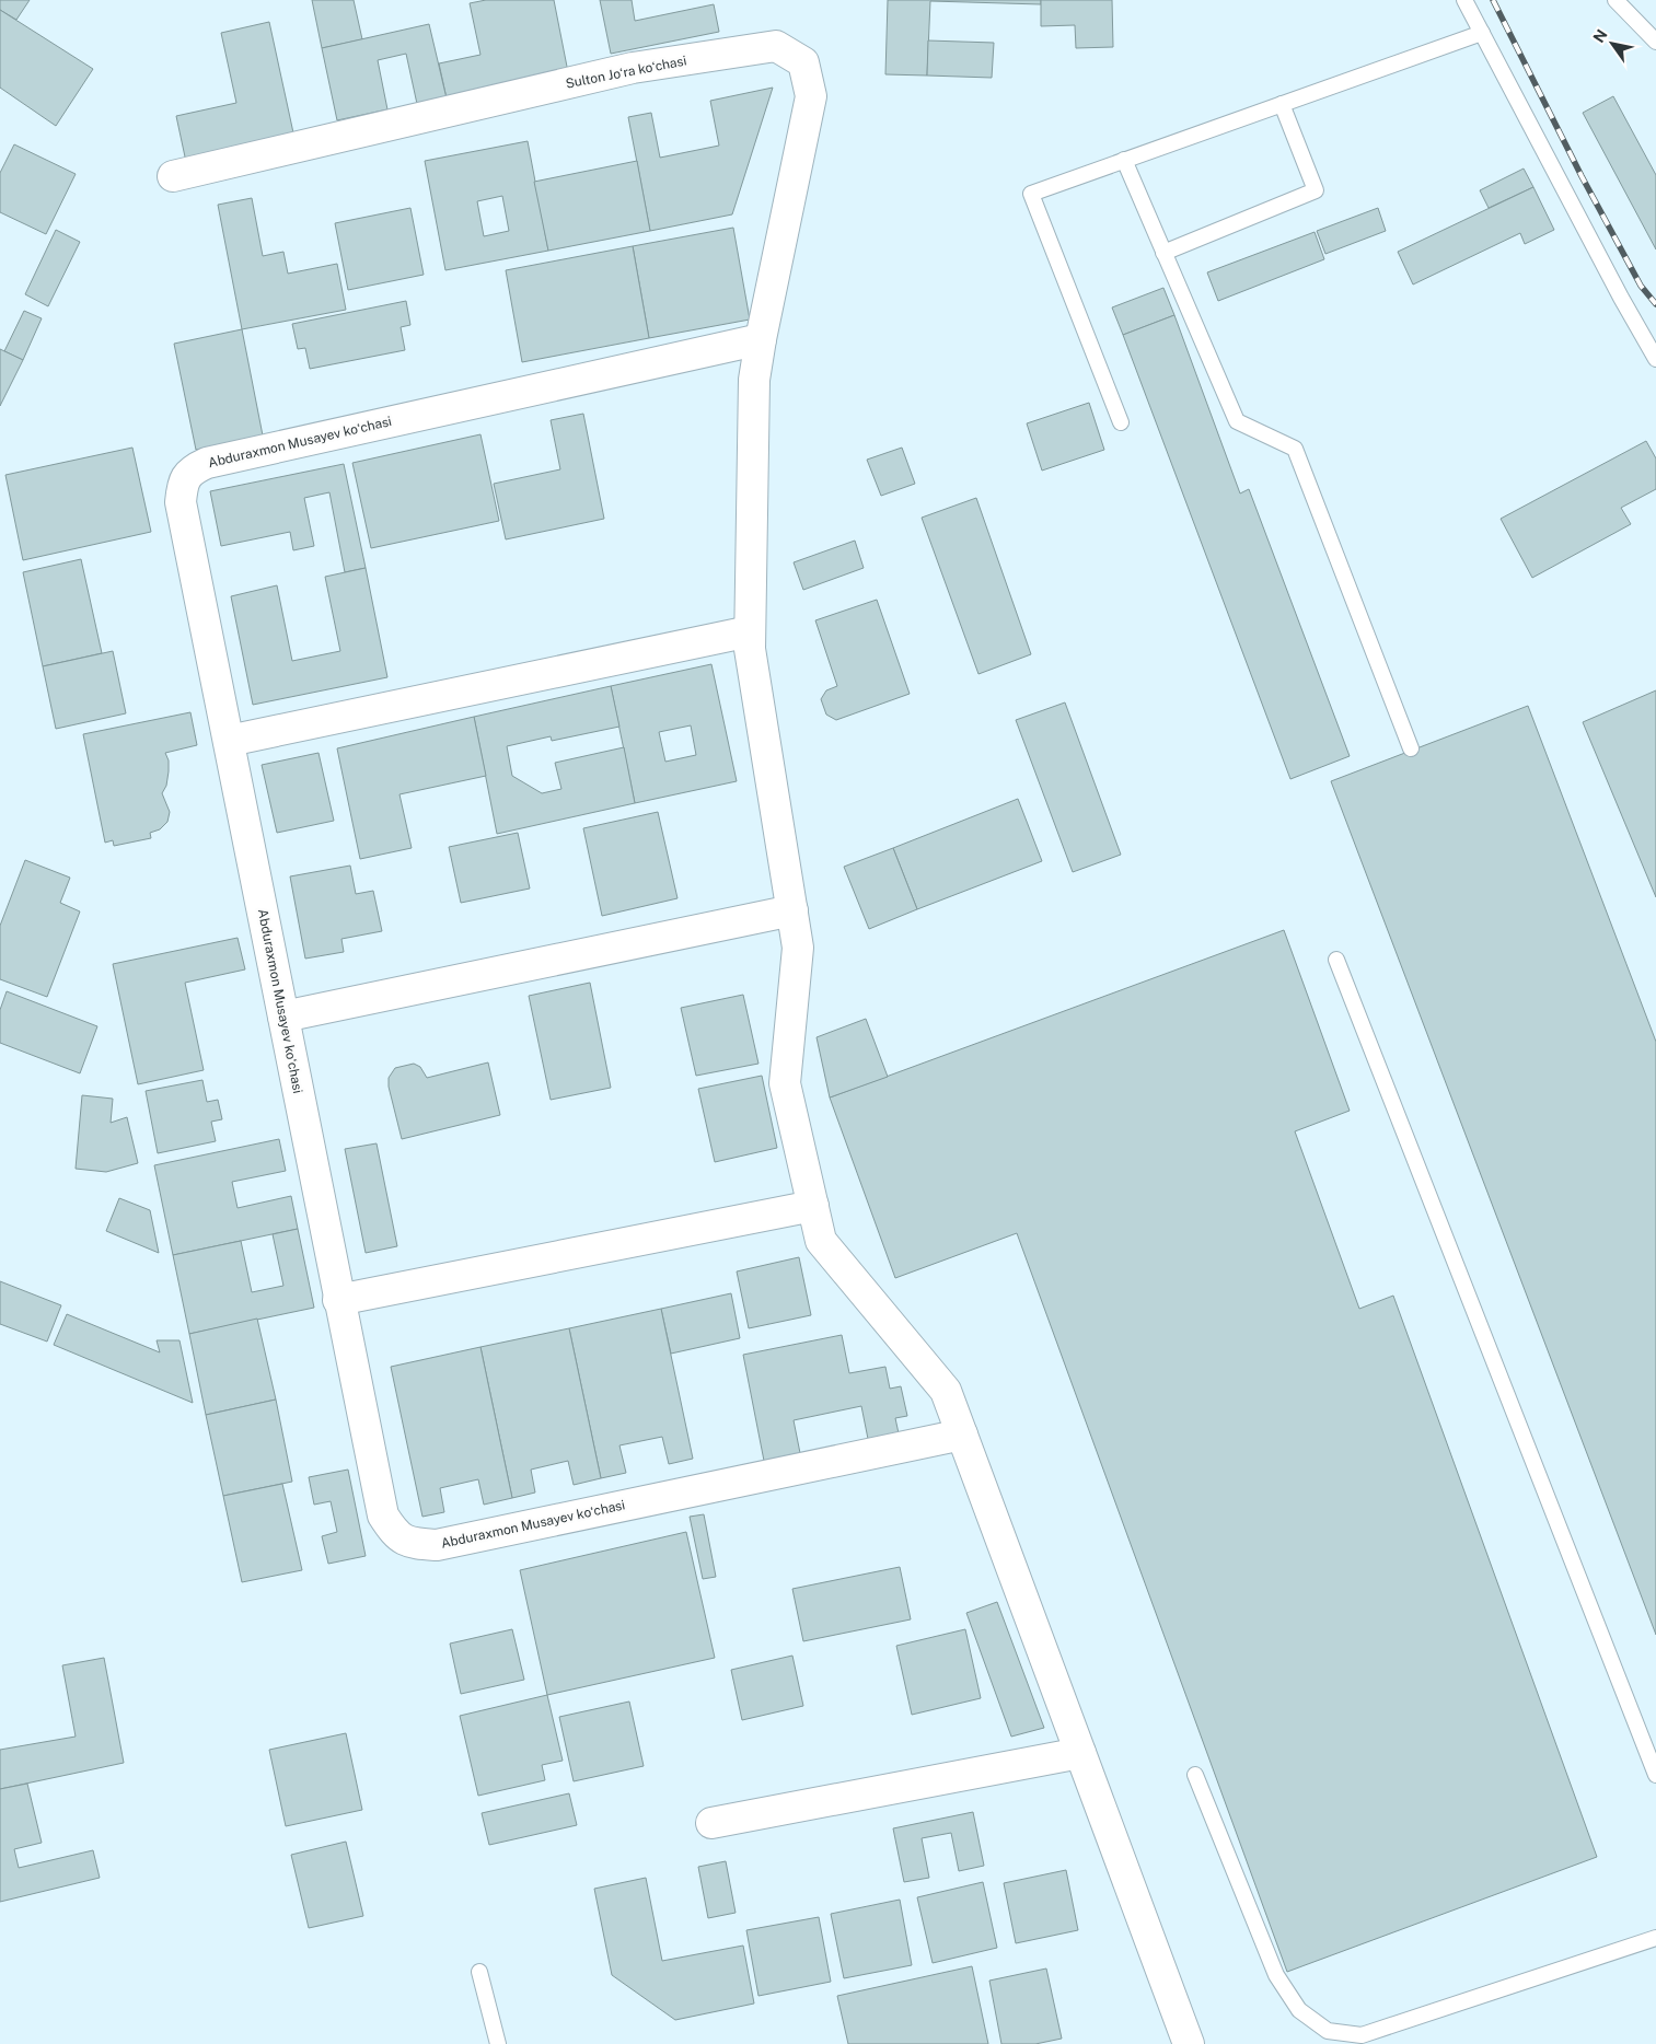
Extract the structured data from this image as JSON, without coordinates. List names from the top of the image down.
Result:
{
  "streets": {
    "street": ["Sulton Joʻra koʻchasi", "Abduraxmon Musayev koʻchasi"]
  },
  "crossings": [
    ["Sulton Joʻra koʻchasi", "Abduraxmon Musayev koʻchasi"]
  ],
  "north": "top left"
}
